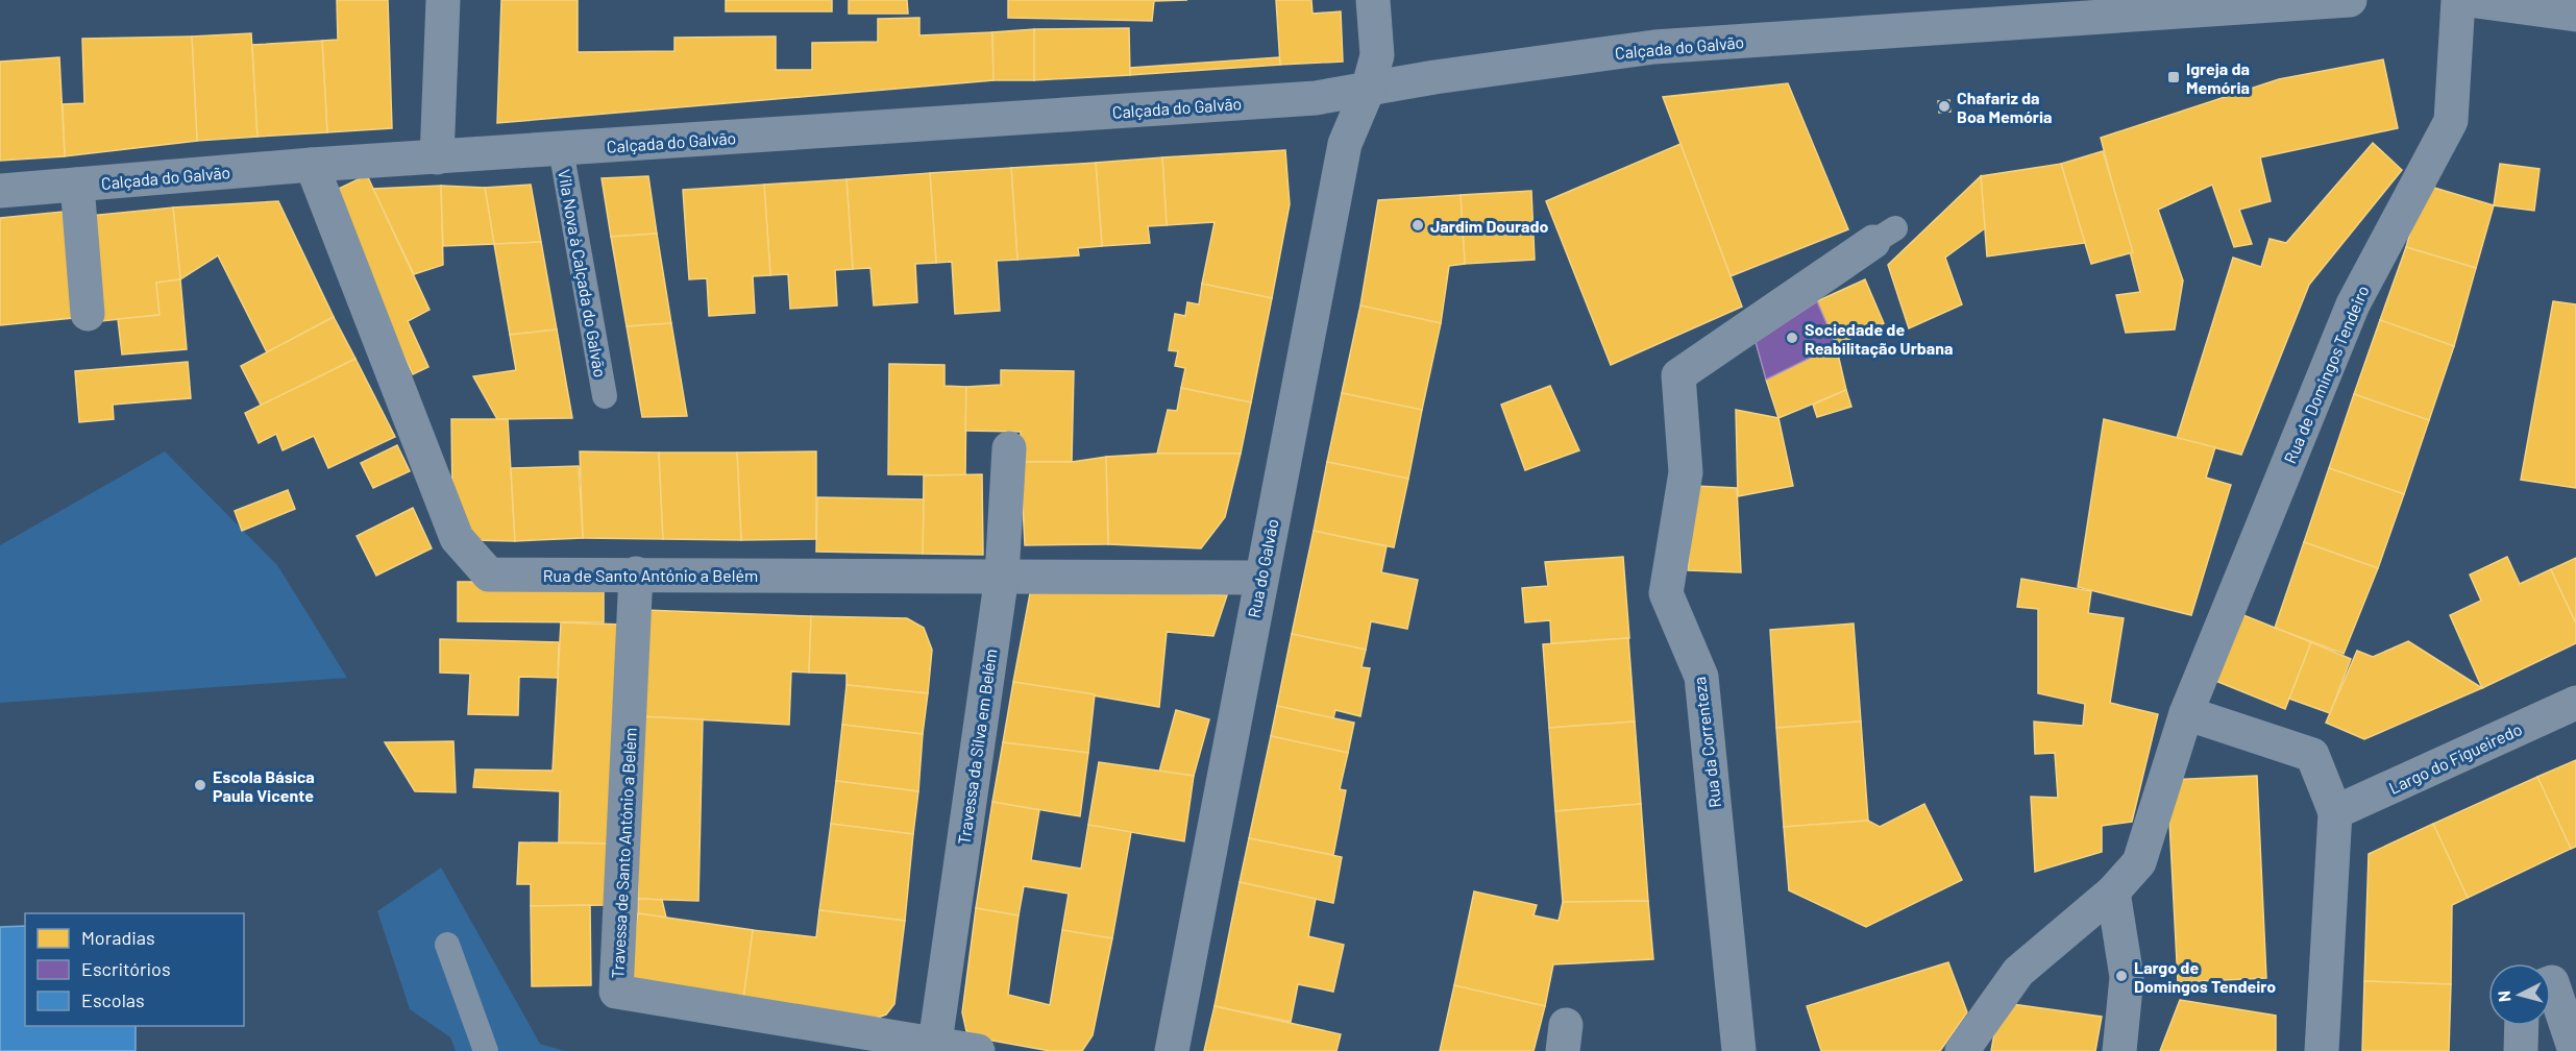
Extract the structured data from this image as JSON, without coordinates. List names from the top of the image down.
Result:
{
  "streets": {
    "street": [
      "Calçada do Galvão",
      "Rua de Domingos Tendeiro",
      "Rua do Galvão",
      "Rua de Santo António a Belém",
      "Rua da Correnteza",
      "Travessa da Silva em Belém",
      "Largo do Figueiredo",
      "Travessa de Santo António a Belém"
    ],
    "lane": ["Vila Nova à Calçada do Galvão"]
  },
  "crossings": [
    ["Calçada do Galvão", "Vila Nova à Calçada do Galvão"],
    ["Calçada do Galvão", "Rua do Galvão"],
    ["Calçada do Galvão", "Rua de Santo António a Belém"],
    ["Rua do Galvão", "Rua de Santo António a Belém"],
    ["Rua de Santo António a Belém", "Travessa da Silva em Belém"],
    ["Rua de Santo António a Belém", "Travessa de Santo António a Belém"],
    ["Travessa da Silva em Belém", "Travessa de Santo António a Belém"]
  ],
  "places": {
    "transit": ["Igreja da Memória"],
    "other": [
      "Chafariz da Boa Memória",
      "Jardim Dourado",
      "Sociedade de Reabilitação Urbana",
      "Escola Básica Paula Vicente",
      "Largo de Domingos Tendeiro"
    ]
  },
  "legend": ["Moradias", "Escritórios", "Escolas"],
  "north": "left"
}
